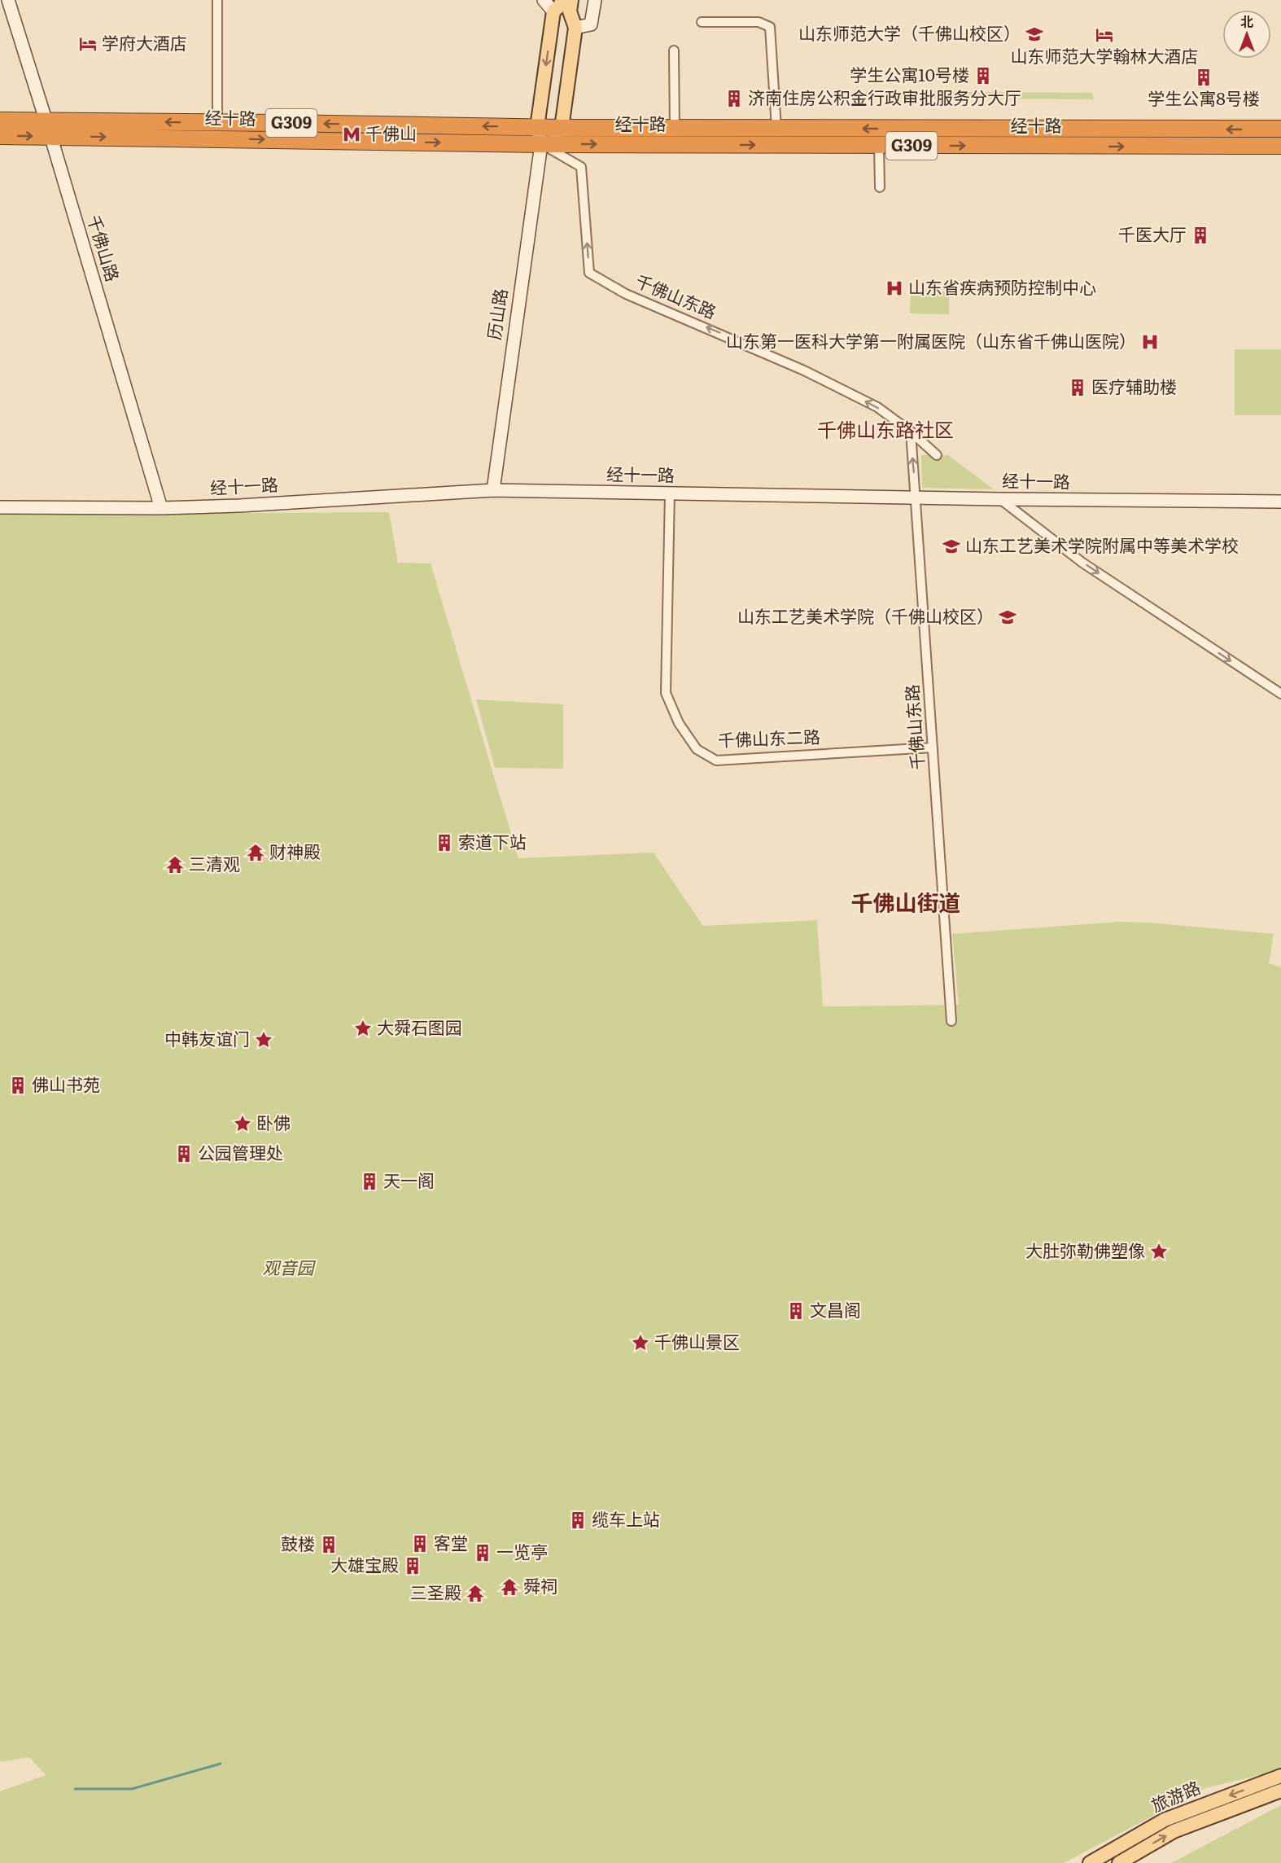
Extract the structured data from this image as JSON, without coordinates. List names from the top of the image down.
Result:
{
  "streets": {
    "highway": ["经十路", "G309"],
    "main road": ["历山路", "旅游路"],
    "street": [
      "千佛山路",
      "千佛山东路",
      "经十一路",
      "千佛山东二路"
    ]
  },
  "crossings": [
    ["经十路", "千佛山路"],
    ["经十路", "千佛山东路"],
    ["经十路", "历山路"],
    ["千佛山路", "经十一路"],
    ["千佛山东路", "历山路"],
    ["千佛山东路", "经十一路"],
    ["千佛山东路", "千佛山东二路"],
    ["历山路", "经十一路"],
    ["经十一路", "千佛山东二路"]
  ],
  "one_way": ["千佛山东路"],
  "districts": ["千佛山东路社区", "千佛山街道"],
  "parks": ["观音园"],
  "places": {
    "school or university": ["山东师范大学（千佛山校区）", "山东工艺美术学院附属中等美术学校", "山东工艺美术学院（千佛山校区）"],
    "hotel": ["山东师范大学翰林大酒店", "学府大酒店"],
    "building": [
      "学生公寓10号楼",
      "学生公寓8号楼",
      "济南住房公积金行政审批服务分大厅",
      "千医大厅",
      "医疗辅助楼",
      "索道下站",
      "佛山书苑",
      "公园管理处",
      "天一阁",
      "文昌阁",
      "缆车上站",
      "客堂",
      "鼓楼",
      "一览亭",
      "大雄宝殿"
    ],
    "metro station": ["千佛山"],
    "hospital": ["山东省疾病预防控制中心", "山东第一医科大学第一附属医院（山东省千佛山医院）"],
    "temple": [
      "财神殿",
      "三清观",
      "舜祠",
      "三圣殿"
    ],
    "place": [
      "大舜石图园",
      "中韩友谊门",
      "卧佛",
      "大肚弥勒佛塑像",
      "千佛山景区"
    ]
  },
  "north": "top"
}
